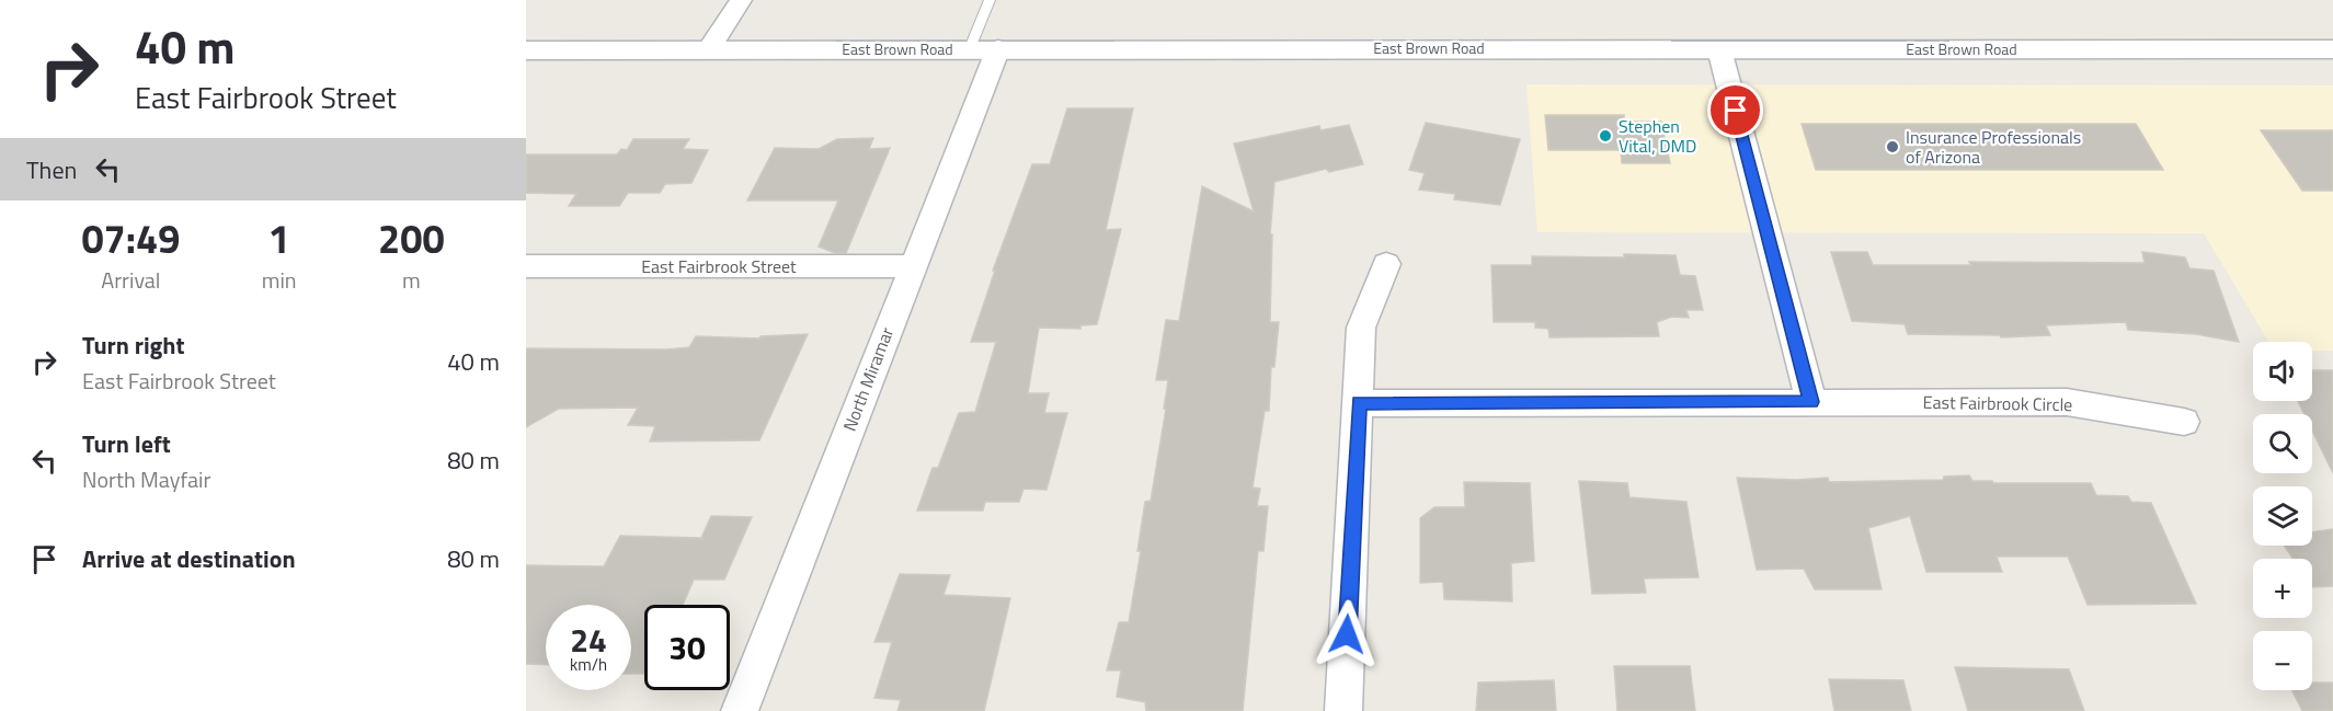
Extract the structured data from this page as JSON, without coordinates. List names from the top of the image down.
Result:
{
  "streets": {
    "main road": ["East Brown Road"],
    "street": ["East Fairbrook Street", "North Miramar", "East Fairbrook Circle"]
  },
  "crossings": [
    ["East Brown Road", "North Miramar"],
    ["East Fairbrook Street", "North Miramar"]
  ],
  "places": ["Stephen Vital, DMD", "Insurance Professionals of Arizona"],
  "page": {
    "turn": ["40 m", "East Fairbrook Street"],
    "then": "Then",
    "eta": [
      "07:49",
      "Arrival",
      "1",
      "min",
      "200",
      "m"
    ],
    "list": [
      {
        "name": "Turn right",
        "note": "East Fairbrook Street",
        "value": "40 m"
      },
      {
        "name": "Turn left",
        "note": "North Mayfair",
        "value": "80 m"
      },
      {
        "name": "Arrive at destination",
        "value": "80 m"
      }
    ],
    "map_buttons": ["+", "−"],
    "speed": "24 km/h",
    "limit": "30"
  }
}
